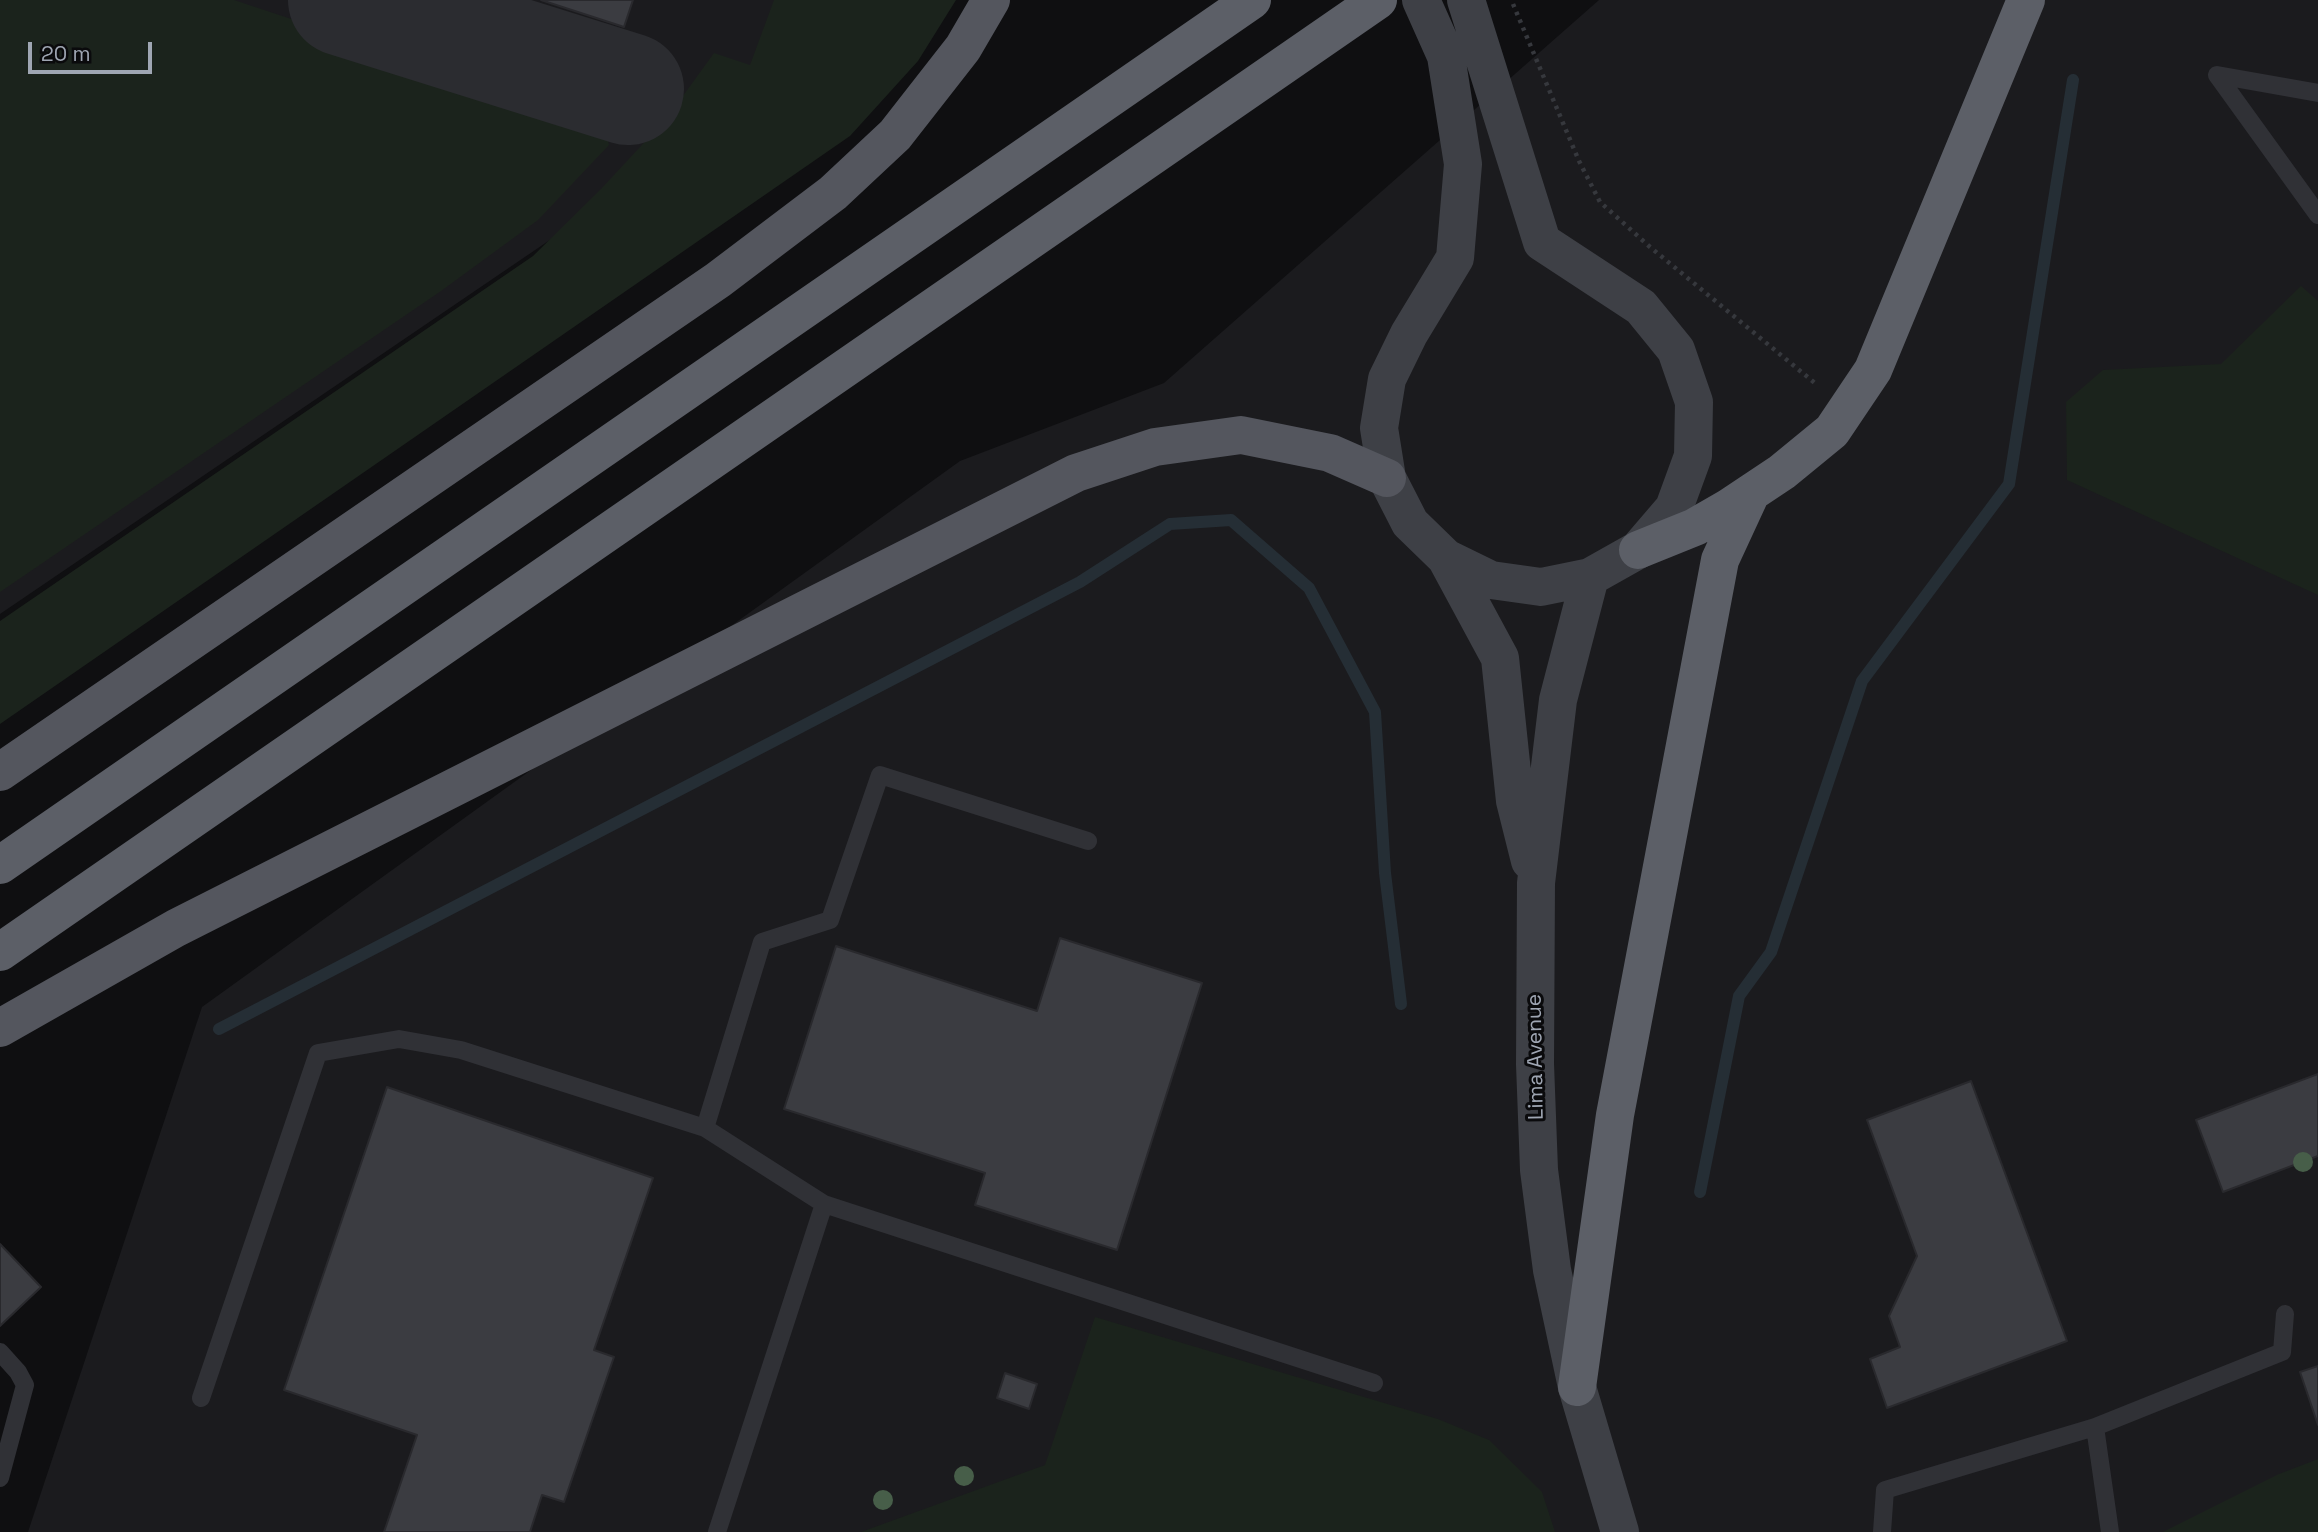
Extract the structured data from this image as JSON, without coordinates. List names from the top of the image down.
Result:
{
  "streets": {
    "main road": ["Lima Avenue"]
  },
  "scale_bar": "20 m"
}
